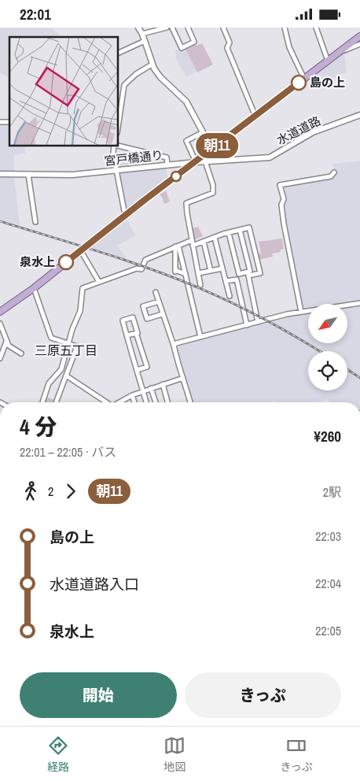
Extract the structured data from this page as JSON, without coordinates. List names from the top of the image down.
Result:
{
  "streets": {
    "street": ["水道道路", "宮戸橋通り"]
  },
  "crossings": [
    ["水道道路", "宮戸橋通り"]
  ],
  "districts": ["三原五丁目"],
  "places": ["島の上", "泉水上"],
  "lines": ["bus line 朝11"],
  "north": "bottom left",
  "page": {
    "status": "22:01",
    "on_map": "朝11",
    "heading": ["4 分", "22:01 – 22:05 · バス", "¥260"],
    "legs": ["2", "朝11", "2駅"],
    "list": [
      {
        "name": "島の上",
        "value": "22:03"
      },
      {
        "name": "水道道路入口",
        "value": "22:04"
      },
      {
        "name": "泉水上",
        "value": "22:05"
      }
    ],
    "buttons": ["開始", "きっぷ"],
    "tabs": ["経路", "地図", "きっぷ"]
  }
}
